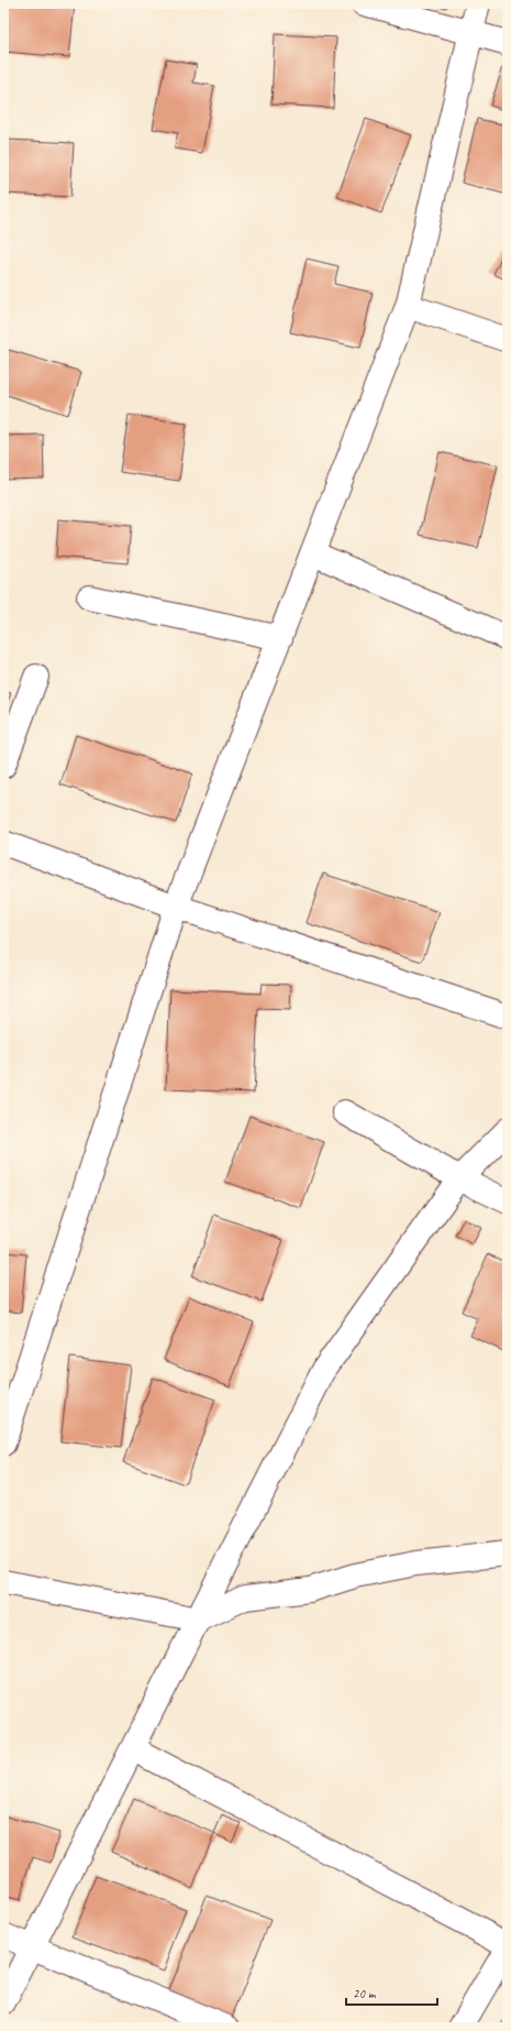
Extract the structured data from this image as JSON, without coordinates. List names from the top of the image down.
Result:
{
  "scale_bar": "20 m"
}
